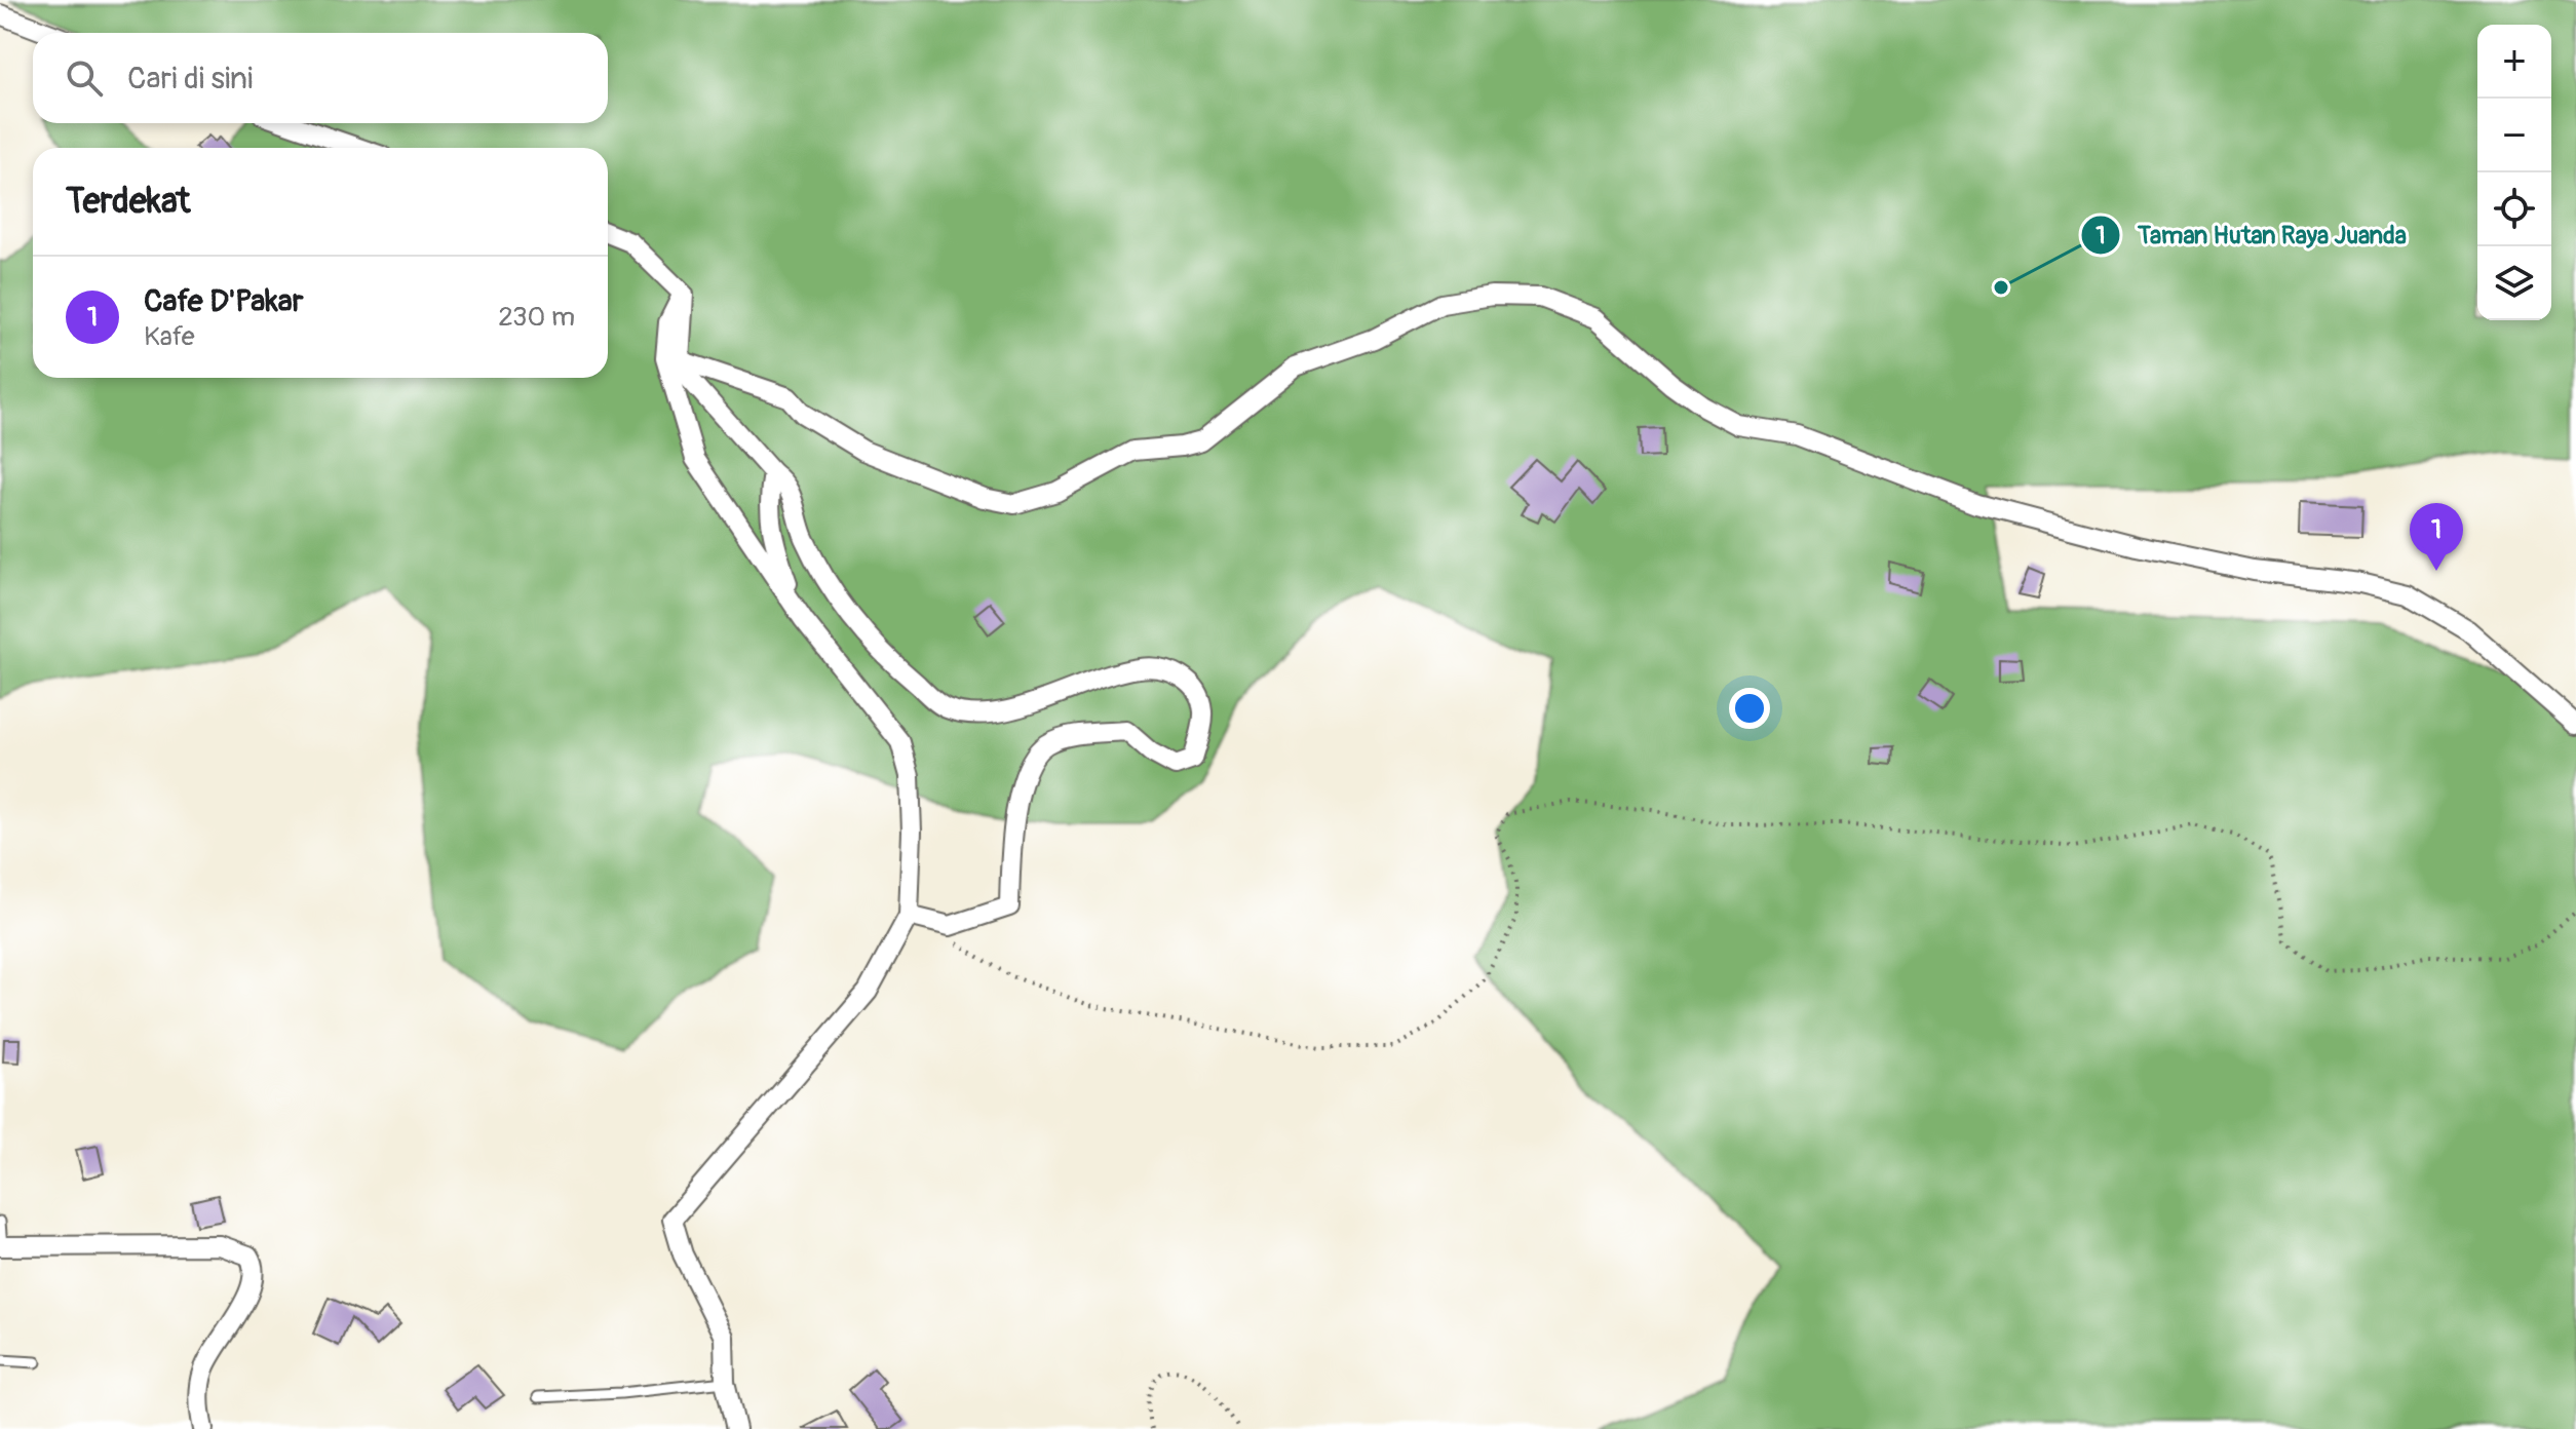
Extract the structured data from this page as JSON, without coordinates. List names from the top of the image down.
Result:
{
  "places": ["Taman Hutan Raya Juanda"],
  "page": {
    "map_buttons": ["+", "−"],
    "search": "Cari di sini",
    "heading": "Terdekat",
    "list": [
      {
        "mark": "1",
        "name": "Cafe D'Pakar",
        "note": "Kafe",
        "value": "230 m"
      }
    ],
    "pins": "1"
  }
}
